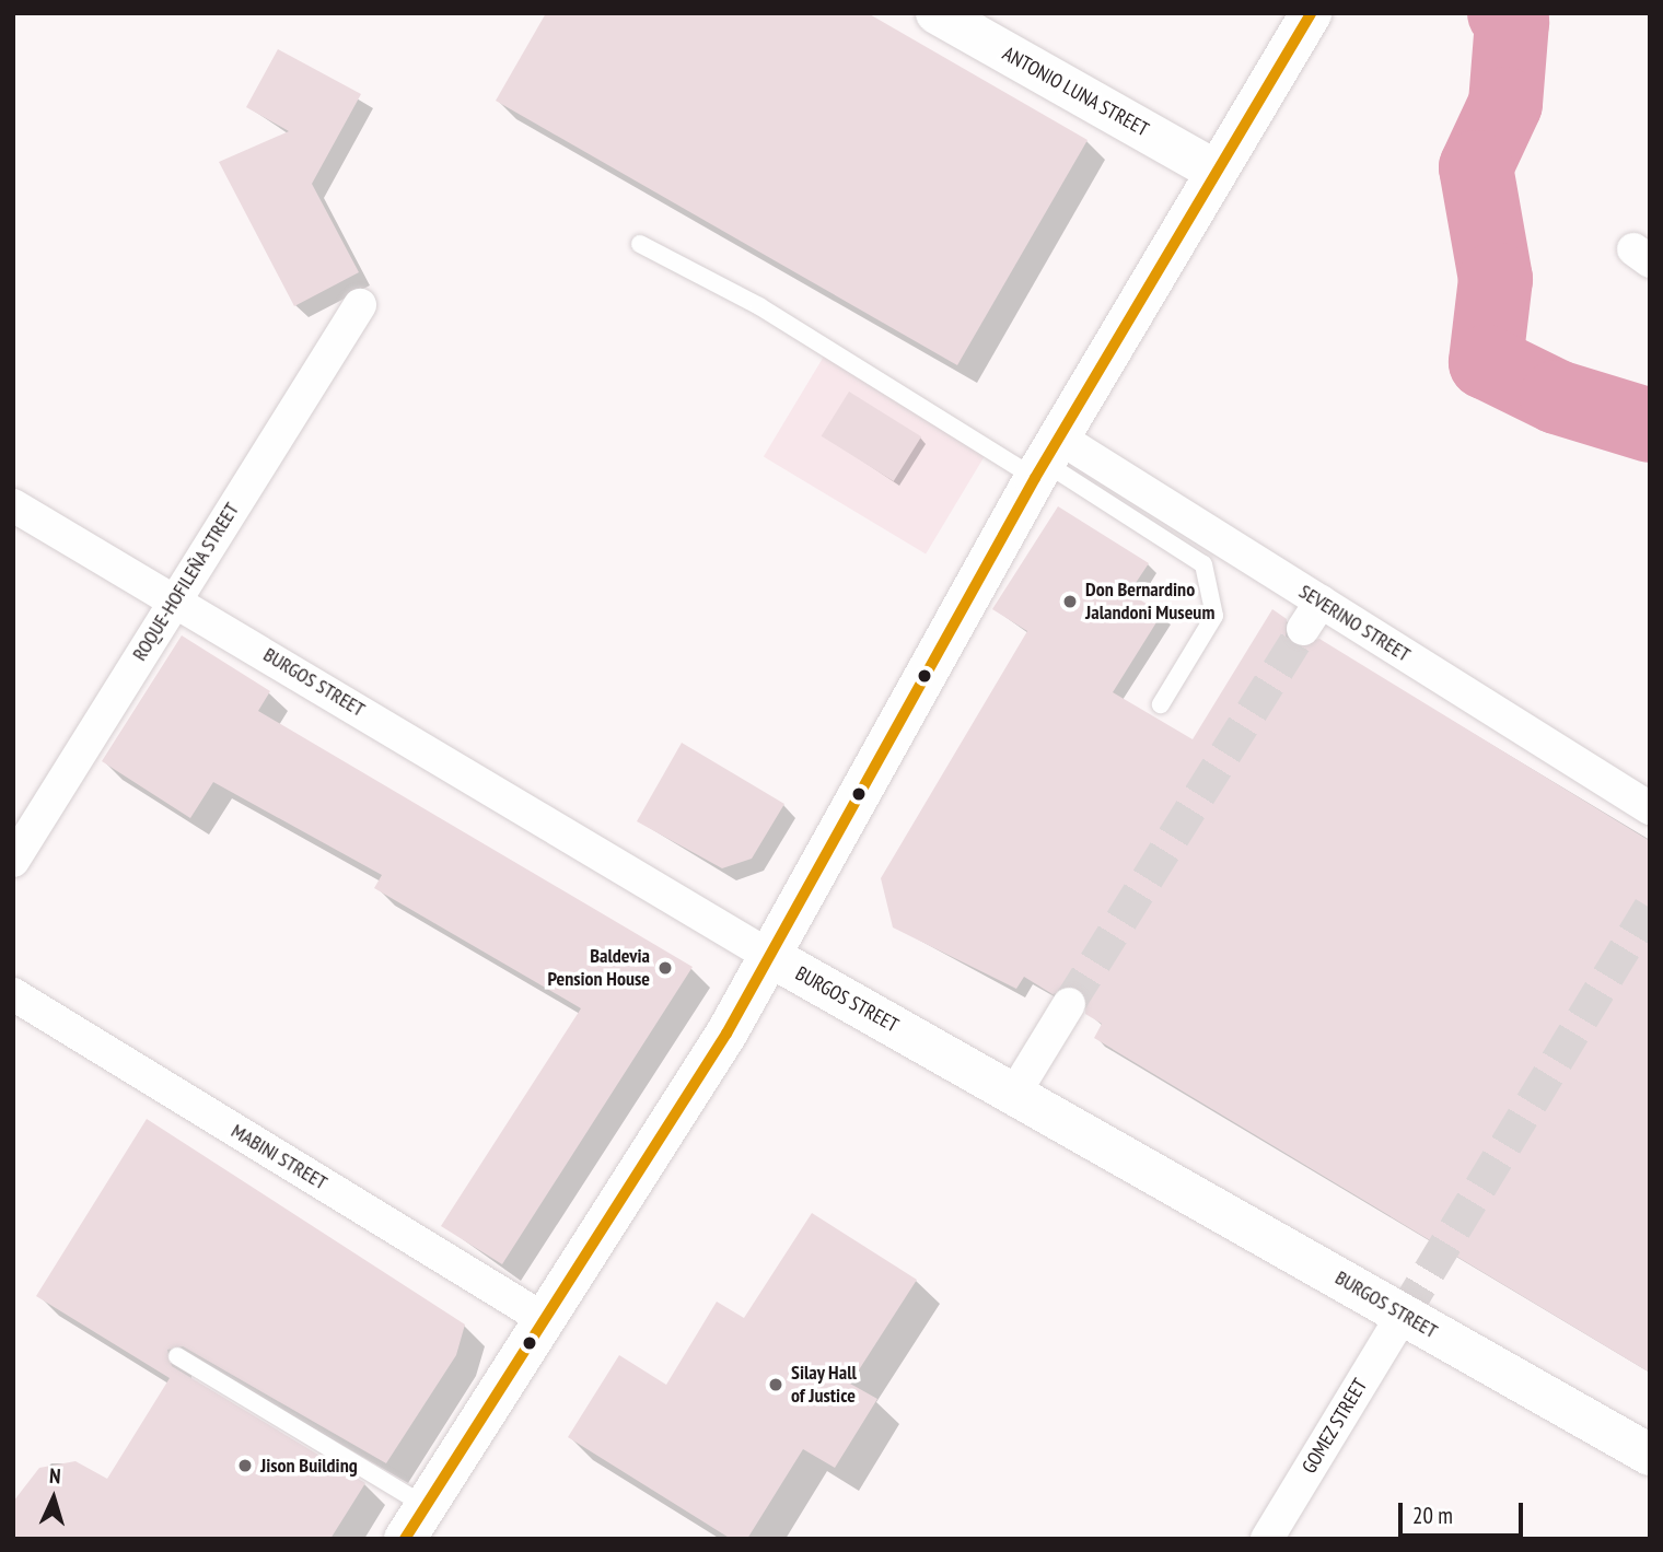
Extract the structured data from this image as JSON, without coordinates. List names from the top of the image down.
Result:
{
  "streets": {
    "main road": ["ANTONIO LUNA STREET", "BURGOS STREET"],
    "street": [
      "ROQUE-HOFILEÑA STREET",
      "SEVERINO STREET",
      "MABINI STREET",
      "GOMEZ STREET"
    ]
  },
  "crossings": [
    ["ROQUE-HOFILEÑA STREET", "BURGOS STREET"],
    ["BURGOS STREET", "GOMEZ STREET"]
  ],
  "places": [
    "Don Bernardino Jalandoni Museum",
    "Baldevia Pension House",
    "Silay Hall of Justice",
    "Jison Building"
  ],
  "scale_bar": "20 m",
  "north": "top"
}
